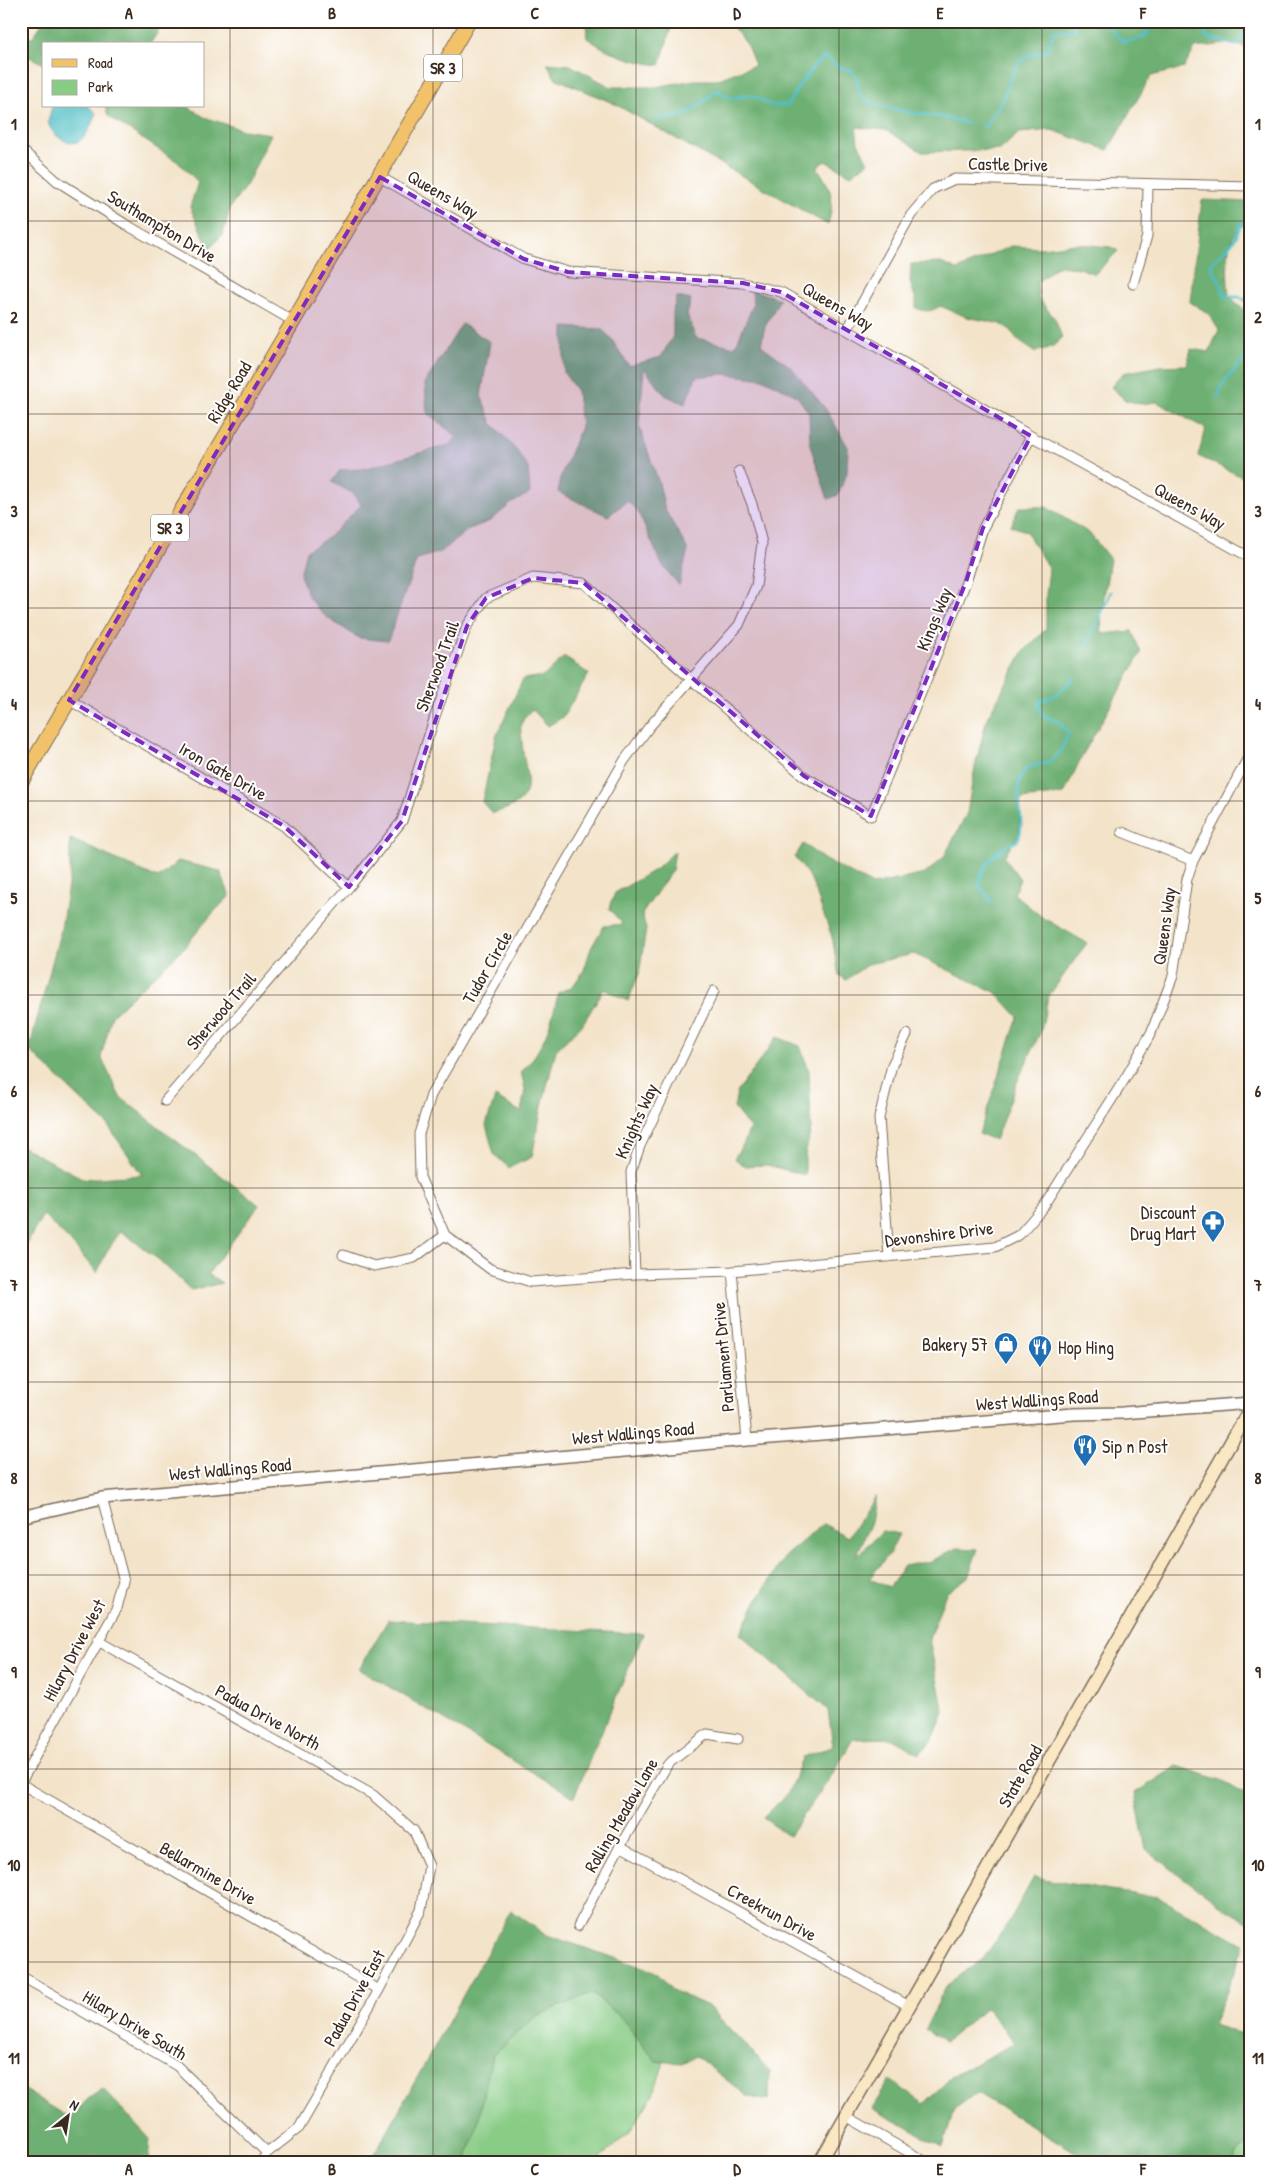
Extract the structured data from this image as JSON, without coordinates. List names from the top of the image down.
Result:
{
  "streets": {
    "main road": ["SR 3", "Ridge Road", "State Road"],
    "street": [
      "Castle Drive",
      "Queens Way",
      "Southampton Drive",
      "Kings Way",
      "Sherwood Trail",
      "Iron Gate Drive",
      "Tudor Circle",
      "Knights Way",
      "Devonshire Drive",
      "Parliament Drive",
      "West Wallings Road",
      "Hilary Drive West",
      "Padua Drive North",
      "Rolling Meadow Lane",
      "Bellarmine Drive",
      "Creekrun Drive",
      "Padua Drive East",
      "Hilary Drive South"
    ]
  },
  "crossings": [
    ["Castle Drive", "Queens Way"],
    ["Queens Way", "Ridge Road"],
    ["Queens Way", "Kings Way"],
    ["Queens Way", "Devonshire Drive"],
    ["Southampton Drive", "Ridge Road"],
    ["Ridge Road", "Iron Gate Drive"],
    ["Kings Way", "Sherwood Trail"],
    ["Sherwood Trail", "Iron Gate Drive"],
    ["Sherwood Trail", "Tudor Circle"],
    ["Tudor Circle", "Knights Way"],
    ["Tudor Circle", "Devonshire Drive"],
    ["Tudor Circle", "Parliament Drive"],
    ["Devonshire Drive", "Parliament Drive"],
    ["Parliament Drive", "West Wallings Road"],
    ["West Wallings Road", "Hilary Drive West"],
    ["Hilary Drive West", "Padua Drive North"],
    ["Hilary Drive West", "Bellarmine Drive"],
    ["Padua Drive North", "Padua Drive East"],
    ["State Road", "Creekrun Drive"],
    ["Rolling Meadow Lane", "Creekrun Drive"],
    ["Bellarmine Drive", "Padua Drive East"],
    ["Padua Drive East", "Hilary Drive South"]
  ],
  "places": {
    "pharmacy": ["Discount Drug Mart"],
    "shop": ["Bakery 57"],
    "restaurant": ["Hop Hing", "Sip n Post"]
  },
  "legend": ["Road", "Park"],
  "north": "top right",
  "grid": {
    "columns": [
      "A",
      "B",
      "C",
      "D",
      "E",
      "F"
    ],
    "rows": [
      "1",
      "2",
      "3",
      "4",
      "5",
      "6",
      "7",
      "8",
      "9",
      "10",
      "11"
    ]
  }
}
